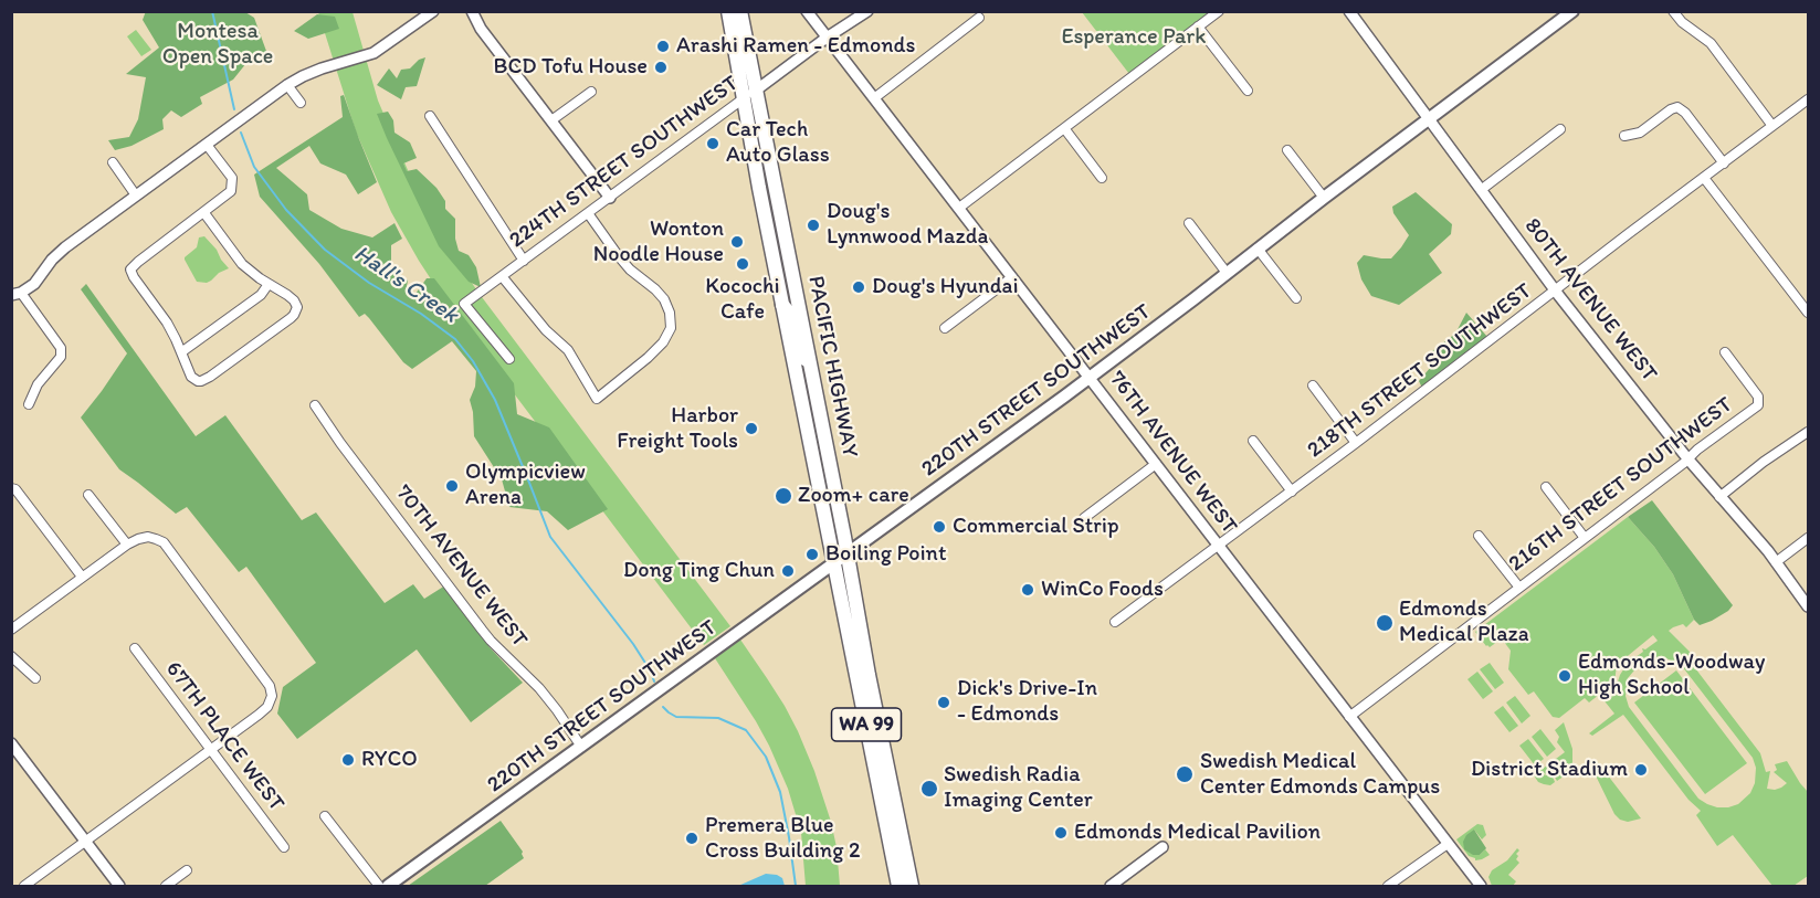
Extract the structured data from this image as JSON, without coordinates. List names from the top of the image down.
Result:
{
  "streets": {
    "main road": ["PACIFIC HIGHWAY", "220TH STREET SOUTHWEST", "WA 99"],
    "street": [
      "224TH STREET SOUTHWEST",
      "80TH AVENUE WEST",
      "218TH STREET SOUTHWEST",
      "76TH AVENUE WEST",
      "216TH STREET SOUTHWEST",
      "70TH AVENUE WEST",
      "67TH PLACE WEST"
    ]
  },
  "crossings": [
    ["224TH STREET SOUTHWEST", "PACIFIC HIGHWAY"],
    ["224TH STREET SOUTHWEST", "76TH AVENUE WEST"],
    ["80TH AVENUE WEST", "218TH STREET SOUTHWEST"],
    ["80TH AVENUE WEST", "220TH STREET SOUTHWEST"],
    ["80TH AVENUE WEST", "216TH STREET SOUTHWEST"],
    ["PACIFIC HIGHWAY", "220TH STREET SOUTHWEST"],
    ["218TH STREET SOUTHWEST", "76TH AVENUE WEST"],
    ["220TH STREET SOUTHWEST", "76TH AVENUE WEST"],
    ["220TH STREET SOUTHWEST", "70TH AVENUE WEST"],
    ["76TH AVENUE WEST", "216TH STREET SOUTHWEST"]
  ],
  "water": ["Hall's Creek"],
  "parks": ["Montesa Open Space", "Esperance Park"],
  "places": [
    "Arashi Ramen - Edmonds",
    "BCD Tofu House",
    "Car Tech Auto Glass",
    "Doug's Lynnwood Mazda",
    "Wonton Noodle House",
    "Kocochi Cafe",
    "Doug's Hyundai",
    "Harbor Freight Tools",
    "Olympicview Arena",
    "Zoom+ care",
    "Commercial Strip",
    "Boiling Point",
    "Dong Ting Chun",
    "WinCo Foods",
    "Edmonds Medical Plaza",
    "Edmonds-Woodway High School",
    "Dick's Drive-In - Edmonds",
    "RYCO",
    "District Stadium",
    "Swedish Medical Center Edmonds Campus",
    "Swedish Radia Imaging Center",
    "Edmonds Medical Pavilion",
    "Premera Blue Cross Building 2"
  ]
}
